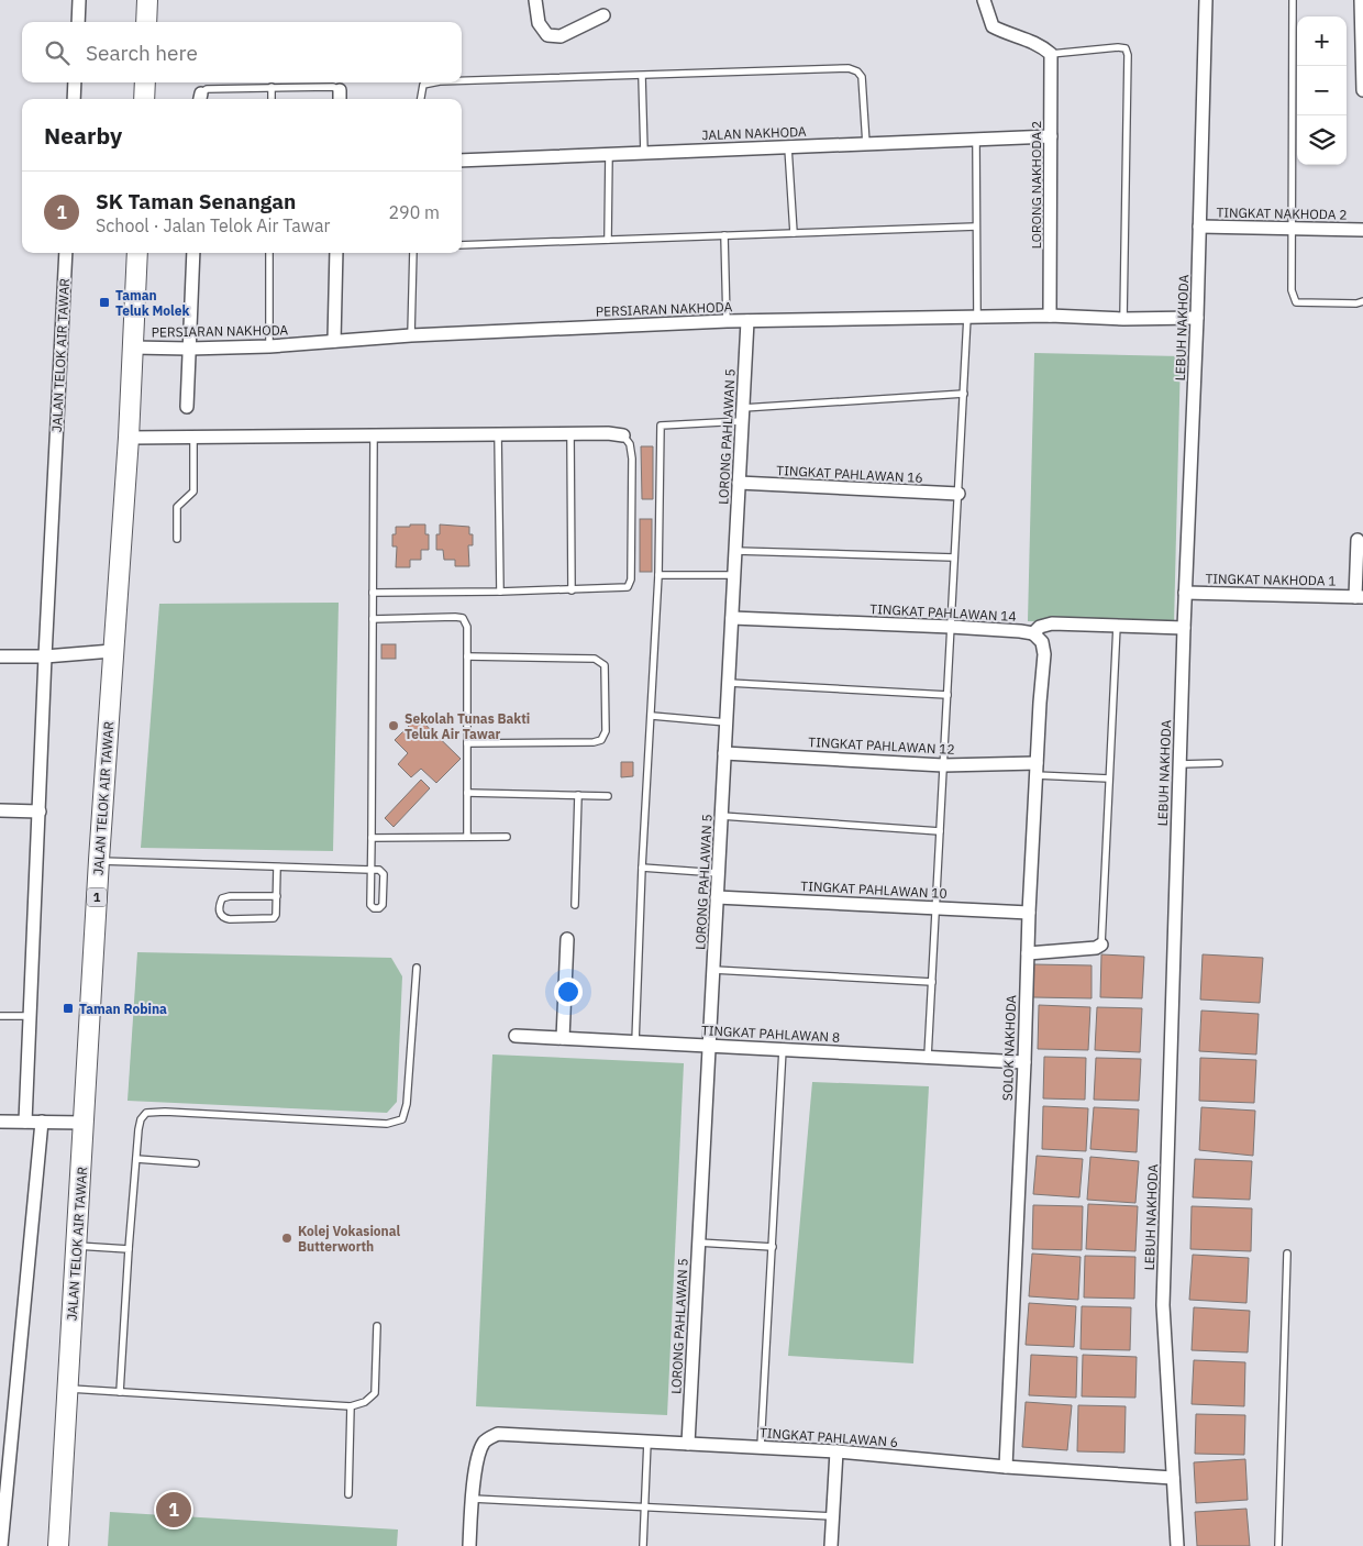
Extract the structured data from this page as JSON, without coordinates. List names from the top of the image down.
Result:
{
  "streets": {
    "main road": ["JALAN TELOK AIR TAWAR", "1"],
    "street": [
      "JALAN NAKHODA",
      "LORONG NAKHODA 2",
      "TINGKAT NAKHODA 2",
      "PERSIARAN NAKHODA",
      "LEBUH NAKHODA",
      "LORONG PAHLAWAN 5",
      "TINGKAT PAHLAWAN 16",
      "TINGKAT NAKHODA 1",
      "TINGKAT PAHLAWAN 14",
      "TINGKAT PAHLAWAN 12",
      "TINGKAT PAHLAWAN 10",
      "TINGKAT PAHLAWAN 8",
      "SOLOK NAKHODA",
      "TINGKAT PAHLAWAN 6"
    ]
  },
  "crossings": [
    ["JALAN NAKHODA", "LORONG NAKHODA 2"],
    ["LORONG NAKHODA 2", "PERSIARAN NAKHODA"],
    ["TINGKAT NAKHODA 2", "LEBUH NAKHODA"],
    ["PERSIARAN NAKHODA", "LEBUH NAKHODA"],
    ["PERSIARAN NAKHODA", "JALAN TELOK AIR TAWAR"],
    ["PERSIARAN NAKHODA", "LORONG PAHLAWAN 5"],
    ["LEBUH NAKHODA", "TINGKAT NAKHODA 1"],
    ["LEBUH NAKHODA", "TINGKAT PAHLAWAN 14"],
    ["LEBUH NAKHODA", "TINGKAT PAHLAWAN 6"],
    ["LORONG PAHLAWAN 5", "TINGKAT PAHLAWAN 16"],
    ["LORONG PAHLAWAN 5", "TINGKAT PAHLAWAN 14"],
    ["LORONG PAHLAWAN 5", "TINGKAT PAHLAWAN 12"],
    ["LORONG PAHLAWAN 5", "TINGKAT PAHLAWAN 10"],
    ["LORONG PAHLAWAN 5", "TINGKAT PAHLAWAN 8"],
    ["LORONG PAHLAWAN 5", "TINGKAT PAHLAWAN 6"],
    ["TINGKAT PAHLAWAN 14", "SOLOK NAKHODA"],
    ["TINGKAT PAHLAWAN 12", "SOLOK NAKHODA"],
    ["TINGKAT PAHLAWAN 10", "SOLOK NAKHODA"],
    ["TINGKAT PAHLAWAN 8", "SOLOK NAKHODA"],
    ["SOLOK NAKHODA", "TINGKAT PAHLAWAN 6"]
  ],
  "places": {
    "transit": ["Taman Teluk Molek", "Taman Robina"],
    "other": ["Sekolah Tunas Bakti Teluk Air Tawar", "Kolej Vokasional Butterworth"]
  },
  "page": {
    "map_buttons": ["+", "−"],
    "search": "Search here",
    "heading": "Nearby",
    "list": [
      {
        "mark": "1",
        "name": "SK Taman Senangan",
        "note": "School · Jalan Telok Air Tawar",
        "value": "290 m"
      }
    ],
    "pins": "1"
  }
}
